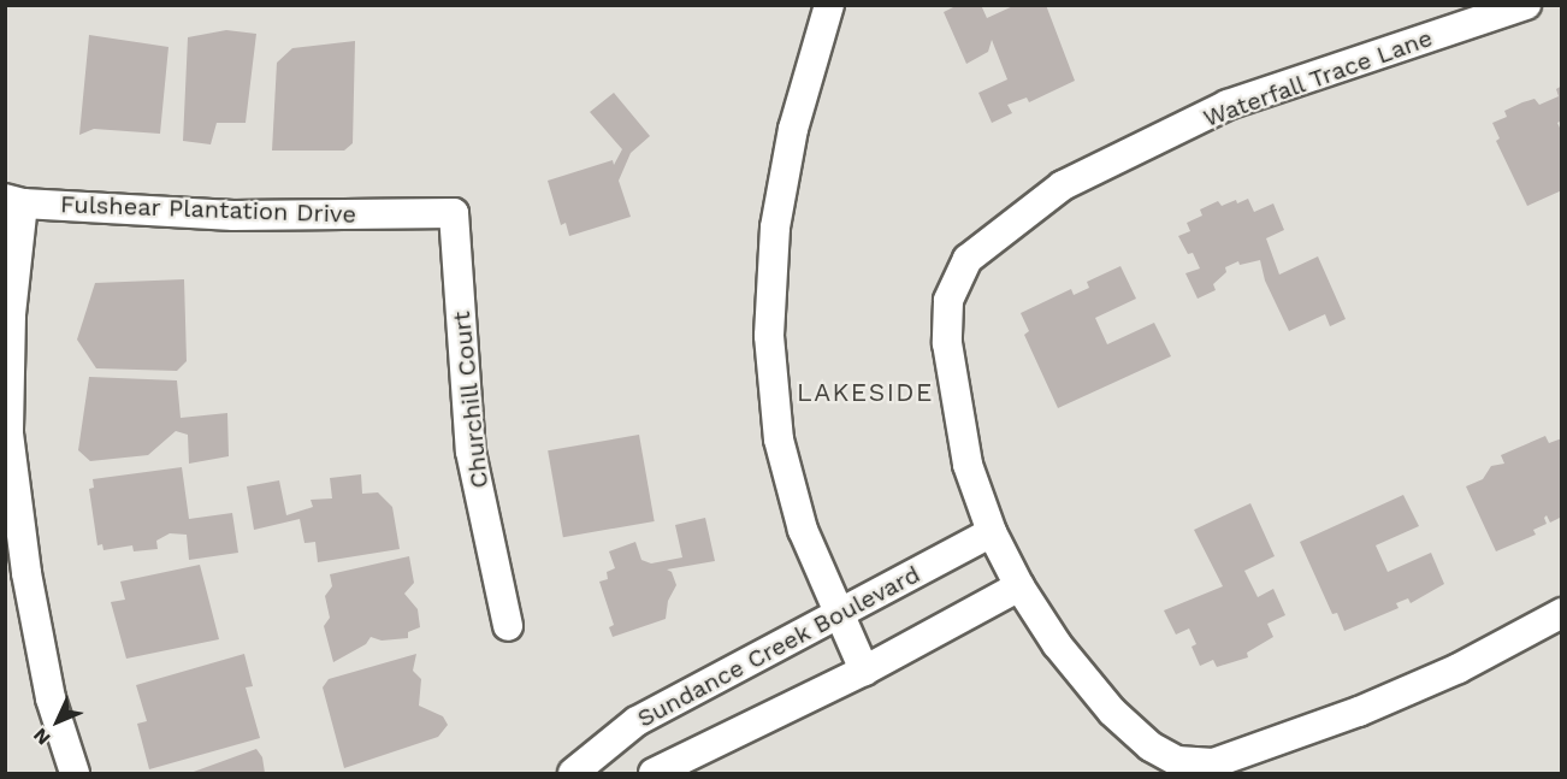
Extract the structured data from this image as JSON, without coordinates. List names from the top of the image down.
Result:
{
  "streets": {
    "street": [
      "Waterfall Trace Lane",
      "Fulshear Plantation Drive",
      "Churchill Court",
      "Sundance Creek Boulevard"
    ]
  },
  "crossings": [
    ["Waterfall Trace Lane", "Sundance Creek Boulevard"],
    ["Fulshear Plantation Drive", "Churchill Court"]
  ],
  "districts": ["LAKESIDE"],
  "north": "bottom left"
}
